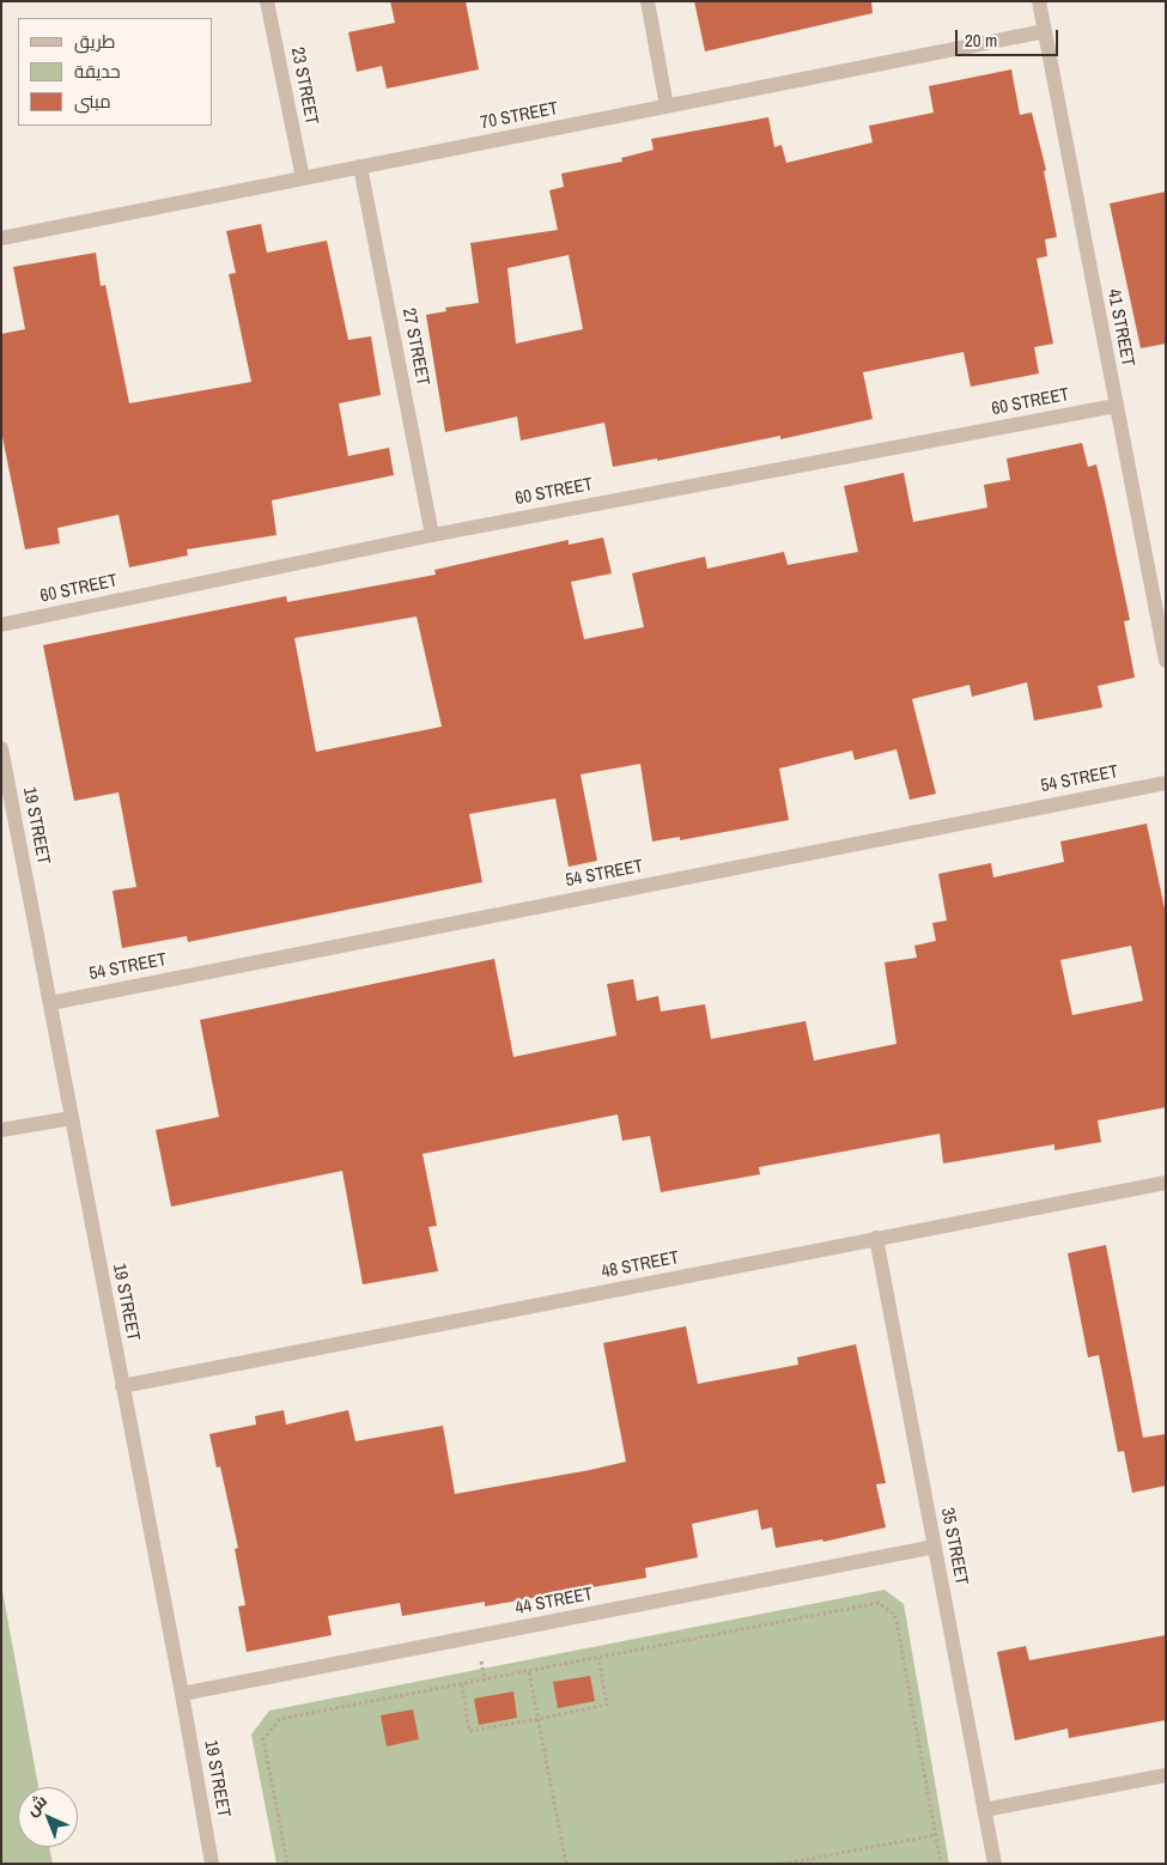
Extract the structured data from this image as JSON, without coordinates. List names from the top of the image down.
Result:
{
  "streets": {
    "street": [
      "23 STREET",
      "70 STREET",
      "41 STREET",
      "27 STREET",
      "60 STREET",
      "54 STREET",
      "19 STREET",
      "48 STREET",
      "35 STREET",
      "44 STREET"
    ]
  },
  "crossings": [
    ["23 STREET", "70 STREET"],
    ["70 STREET", "41 STREET"],
    ["70 STREET", "27 STREET"],
    ["41 STREET", "60 STREET"],
    ["27 STREET", "60 STREET"],
    ["54 STREET", "19 STREET"],
    ["19 STREET", "48 STREET"],
    ["19 STREET", "44 STREET"],
    ["48 STREET", "35 STREET"],
    ["35 STREET", "44 STREET"]
  ],
  "legend": ["طريق", "حديقة", "مبنى"],
  "scale_bar": "20 m",
  "north": "top left"
}
